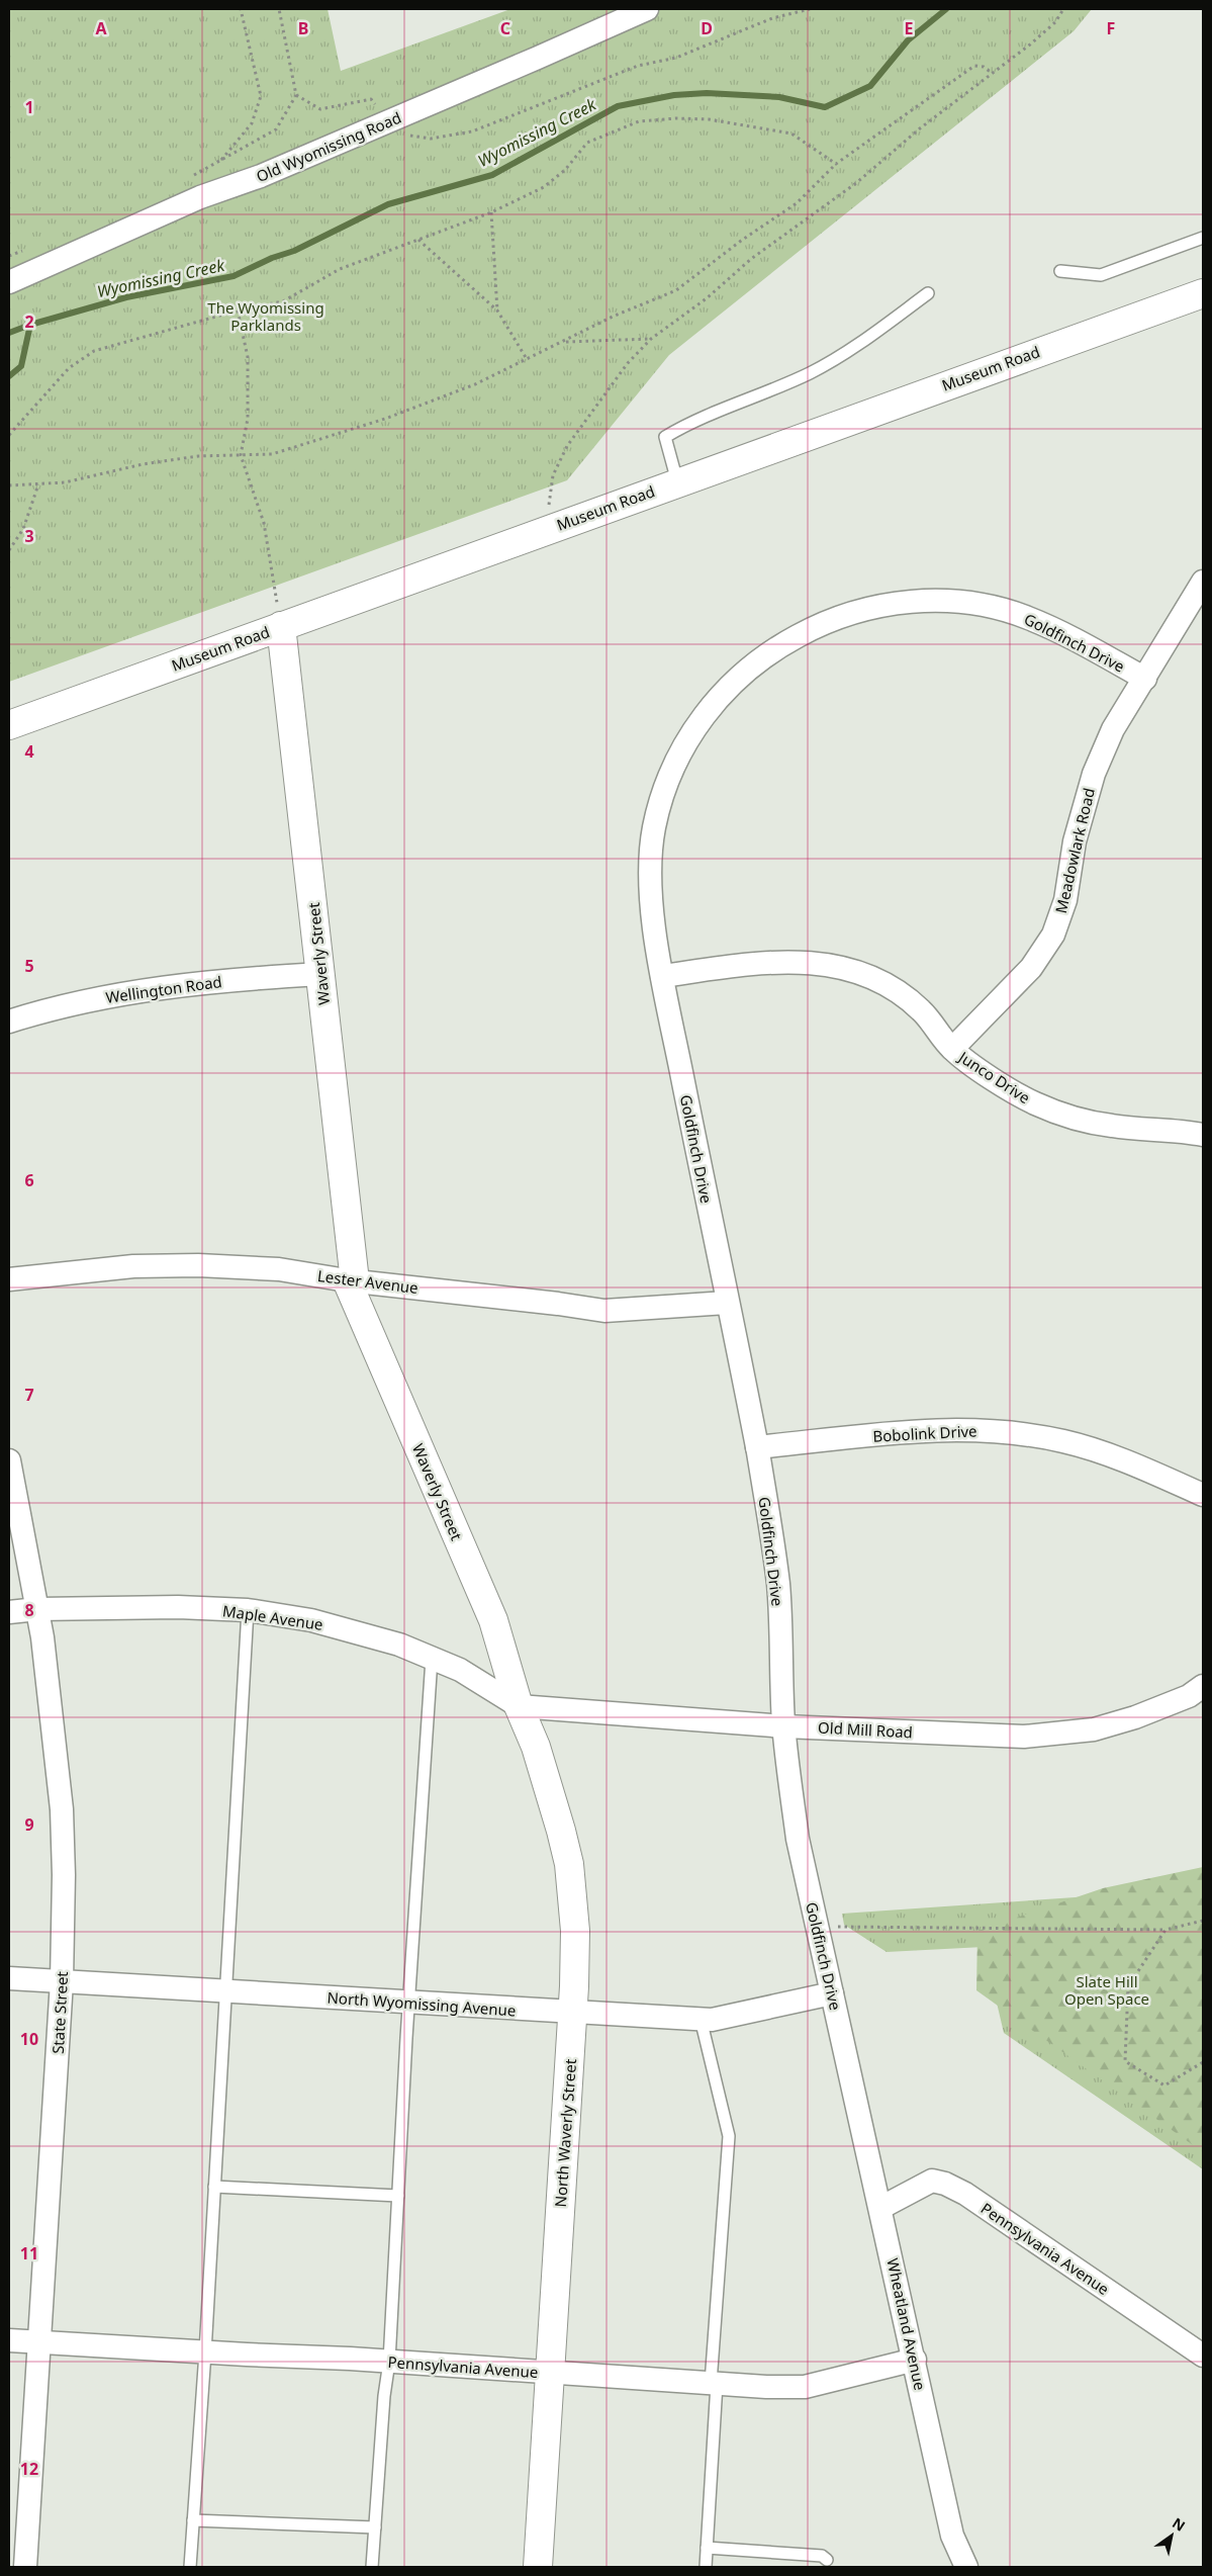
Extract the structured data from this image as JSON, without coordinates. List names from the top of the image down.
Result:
{
  "streets": {
    "street": [
      "Old Wyomissing Road",
      "Museum Road",
      "Goldfinch Drive",
      "Meadowlark Road",
      "Waverly Street",
      "Wellington Road",
      "Junco Drive",
      "Lester Avenue",
      "Bobolink Drive",
      "Maple Avenue",
      "Old Mill Road",
      "North Wyomissing Avenue",
      "State Street",
      "North Waverly Street",
      "Pennsylvania Avenue",
      "Wheatland Avenue"
    ]
  },
  "crossings": [
    ["Museum Road", "Waverly Street"],
    ["Goldfinch Drive", "Meadowlark Road"],
    ["Goldfinch Drive", "Junco Drive"],
    ["Goldfinch Drive", "Lester Avenue"],
    ["Goldfinch Drive", "Bobolink Drive"],
    ["Goldfinch Drive", "Old Mill Road"],
    ["Goldfinch Drive", "North Wyomissing Avenue"],
    ["Goldfinch Drive", "Wheatland Avenue"],
    ["Meadowlark Road", "Junco Drive"],
    ["Waverly Street", "Wellington Road"],
    ["Waverly Street", "Lester Avenue"],
    ["Waverly Street", "Maple Avenue"],
    ["Waverly Street", "Old Mill Road"],
    ["Waverly Street", "North Waverly Street"],
    ["Maple Avenue", "Old Mill Road"],
    ["Maple Avenue", "State Street"],
    ["Maple Avenue", "North Waverly Street"],
    ["Old Mill Road", "North Waverly Street"],
    ["North Wyomissing Avenue", "State Street"],
    ["North Wyomissing Avenue", "North Waverly Street"],
    ["State Street", "Pennsylvania Avenue"],
    ["North Waverly Street", "Pennsylvania Avenue"],
    ["Pennsylvania Avenue", "Wheatland Avenue"]
  ],
  "water": ["Wyomissing Creek"],
  "parks": ["The Wyomissing Parklands", "Slate Hill Open Space"],
  "north": "top right",
  "grid": {
    "columns": [
      "A",
      "B",
      "C",
      "D",
      "E",
      "F"
    ],
    "rows": [
      "1",
      "2",
      "3",
      "4",
      "5",
      "6",
      "7",
      "8",
      "9",
      "10",
      "11",
      "12"
    ]
  }
}
